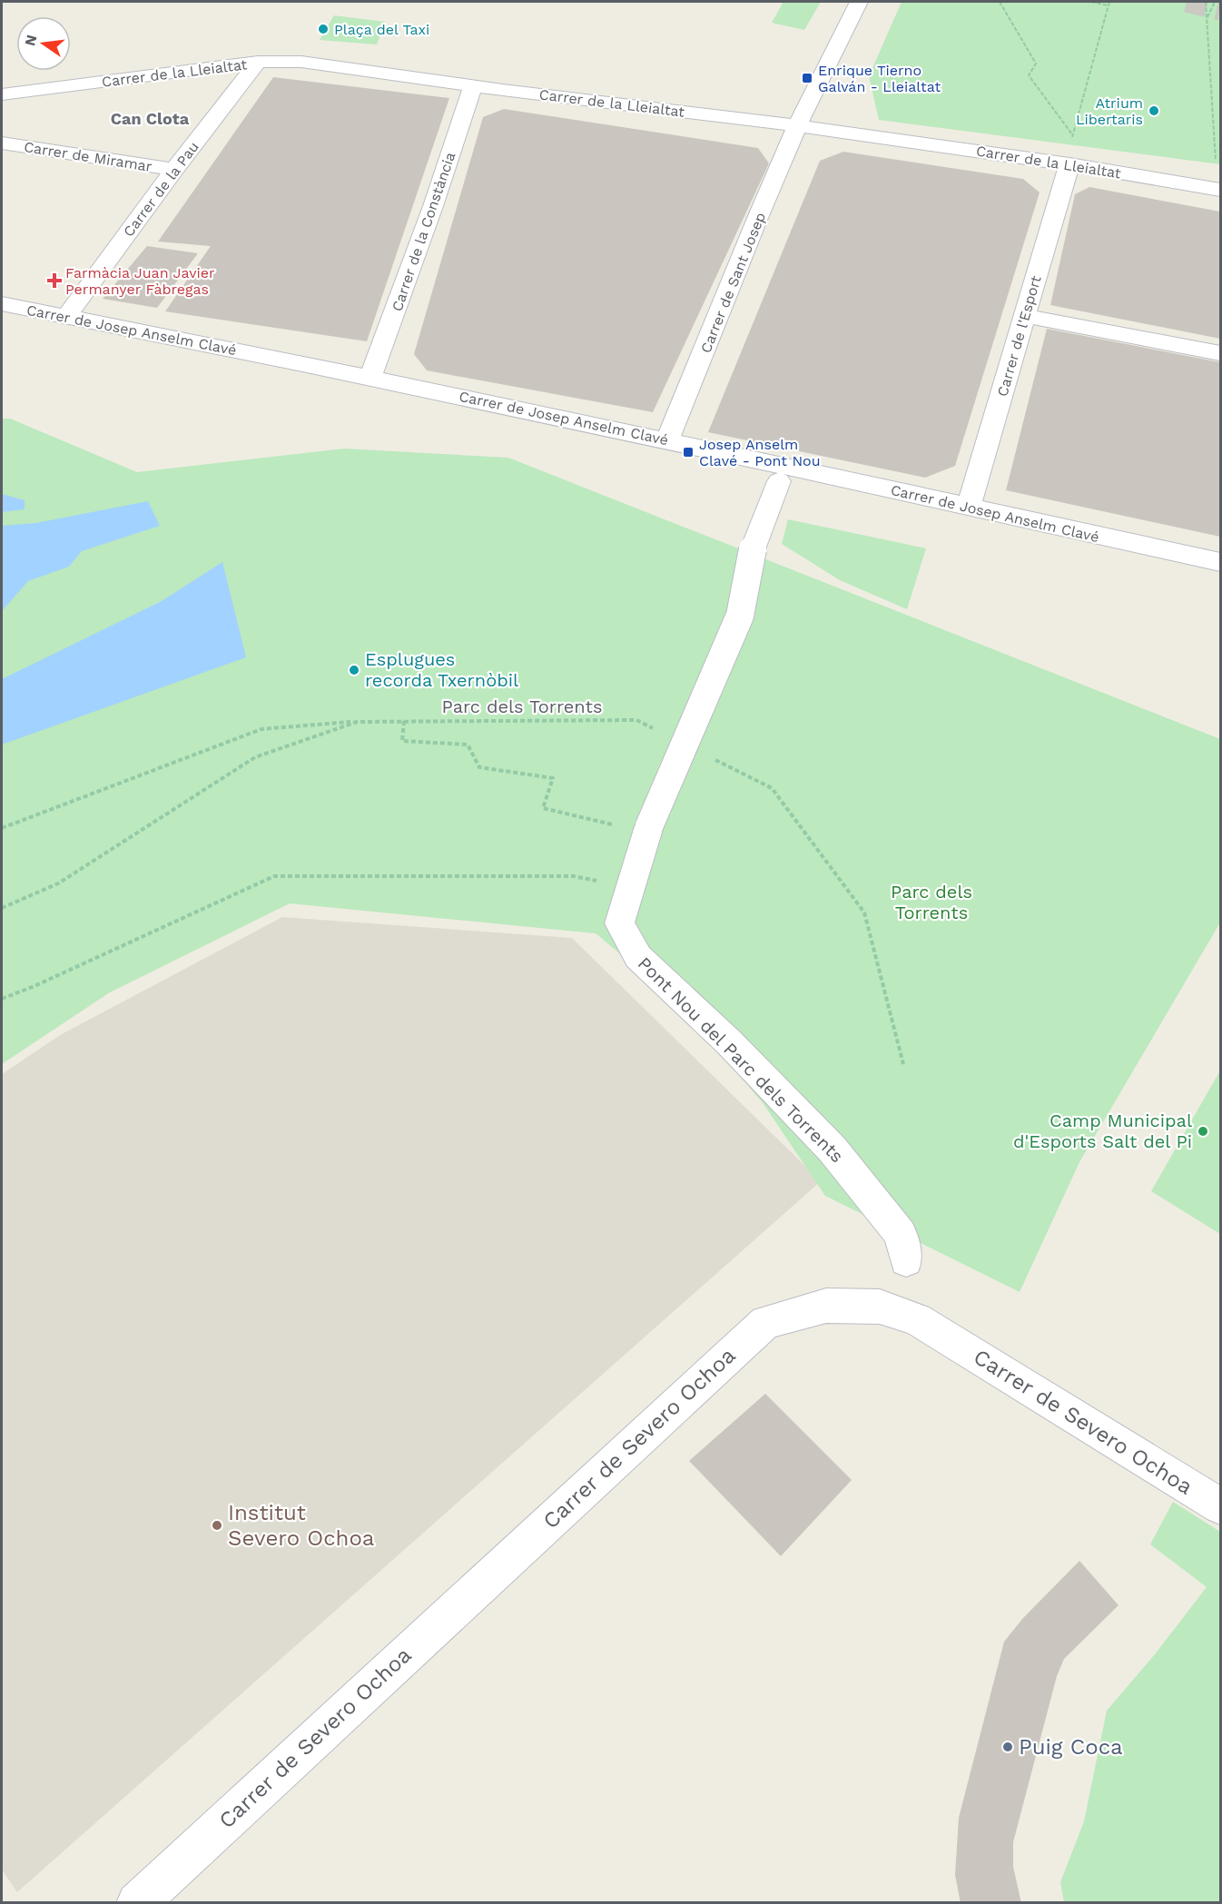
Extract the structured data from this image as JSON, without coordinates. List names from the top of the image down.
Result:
{
  "streets": {
    "street": [
      "Carrer de la Lleialtat",
      "Carrer de Miramar",
      "Carrer de la Pau",
      "Carrer de la Constància",
      "Carrer de Sant Josep",
      "Carrer de Josep Anselm Clavé",
      "Carrer de l'Esport",
      "Pont Nou del Parc dels Torrents",
      "Carrer de Severo Ochoa"
    ],
    "path": ["Parc dels Torrents"]
  },
  "crossings": [
    ["Carrer de la Lleialtat", "Carrer de la Pau"],
    ["Carrer de la Lleialtat", "Carrer de la Constància"],
    ["Carrer de la Lleialtat", "Carrer de Sant Josep"],
    ["Carrer de la Lleialtat", "Carrer de l'Esport"],
    ["Carrer de Miramar", "Carrer de la Pau"],
    ["Carrer de la Pau", "Carrer de Josep Anselm Clavé"],
    ["Carrer de la Constància", "Carrer de Josep Anselm Clavé"],
    ["Carrer de Sant Josep", "Carrer de Josep Anselm Clavé"],
    ["Carrer de Josep Anselm Clavé", "Carrer de l'Esport"]
  ],
  "districts": ["Can Clota"],
  "parks": ["Parc dels Torrents"],
  "places": {
    "other": [
      "Plaça del Taxi",
      "Atrium Libertaris",
      "Esplugues recorda Txernòbil",
      "Camp Municipal d'Esports Salt del Pi",
      "Institut Severo Ochoa",
      "Puig Coca"
    ],
    "transit": ["Enrique Tierno Galván - Lleialtat", "Josep Anselm Clavé - Pont Nou"],
    "health": ["Farmàcia Juan Javier Permanyer Fàbregas"]
  },
  "north": "left"
}
